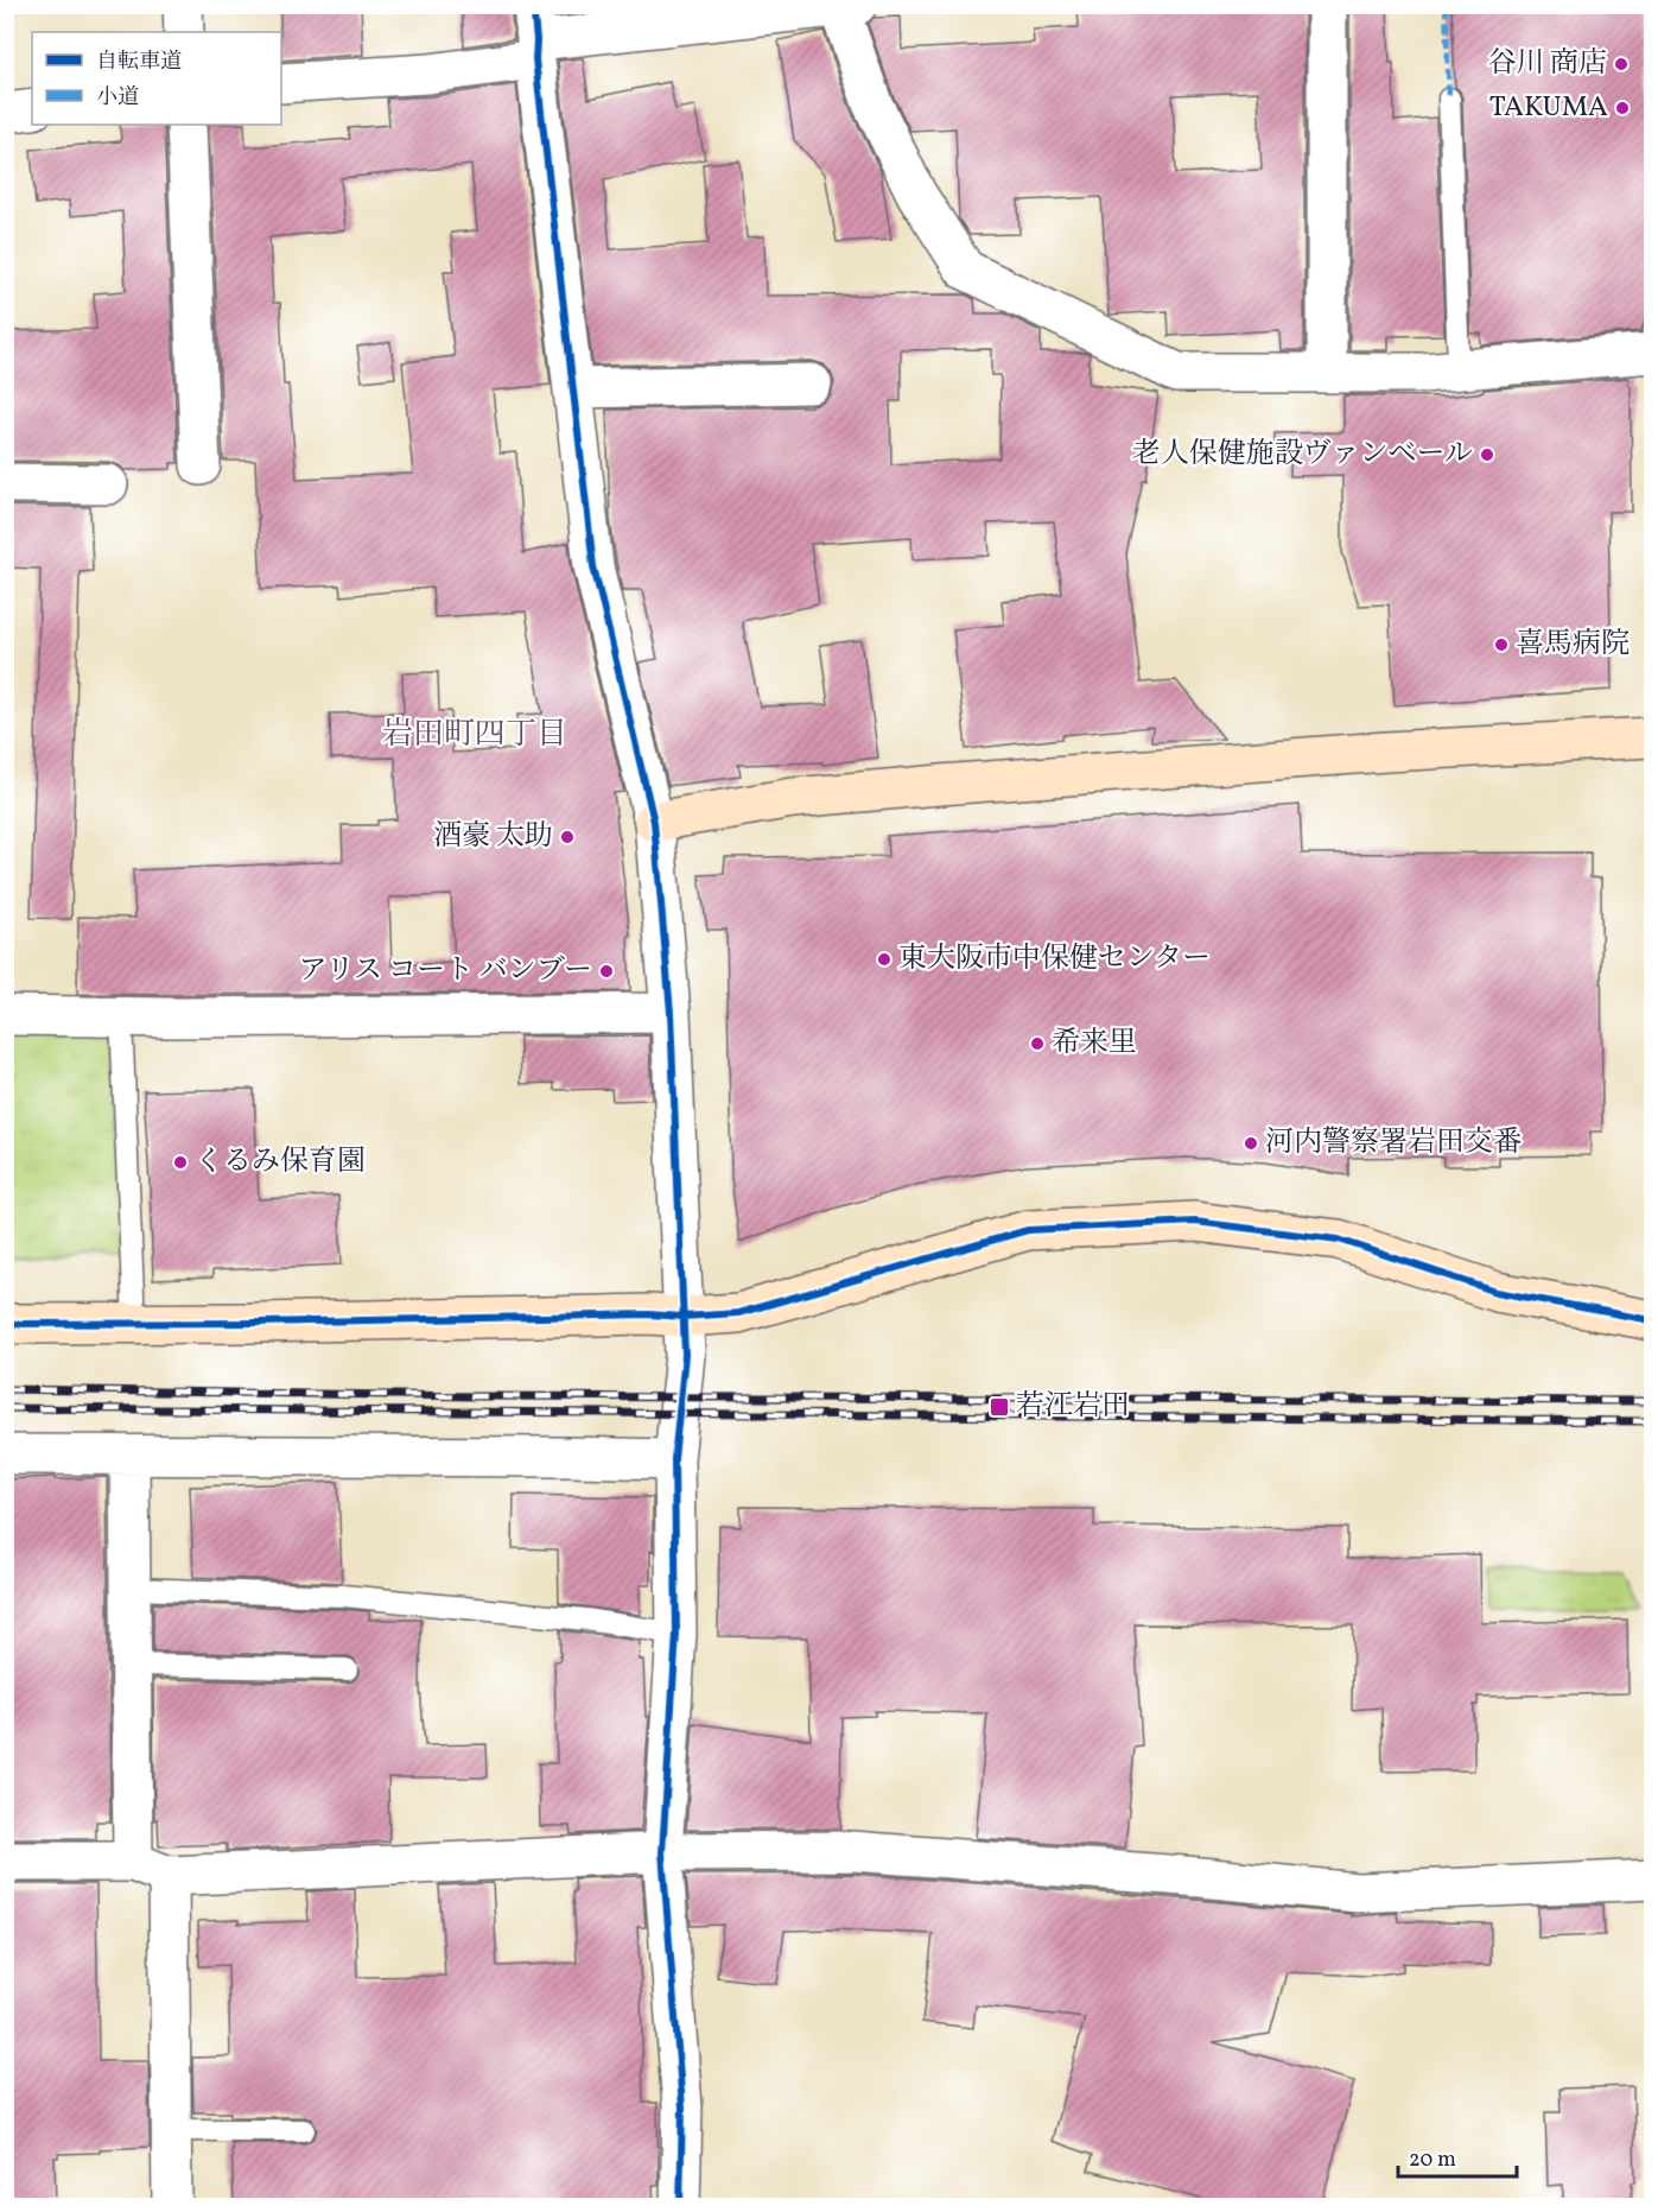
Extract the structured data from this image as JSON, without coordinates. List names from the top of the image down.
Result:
{
  "districts": ["岩田町四丁目"],
  "places": {
    "other": [
      "谷川 商店",
      "TAKUMA",
      "老人保健施設ヴァンベール",
      "喜馬病院",
      "酒豪 太助",
      "東大阪市中保健センター",
      "アリス コート バンブー",
      "希来里",
      "河内警察署岩田交番",
      "くるみ保育園"
    ],
    "transit": ["若江岩田"]
  },
  "legend": ["自転車道", "小道"],
  "scale_bar": "20 m"
}
